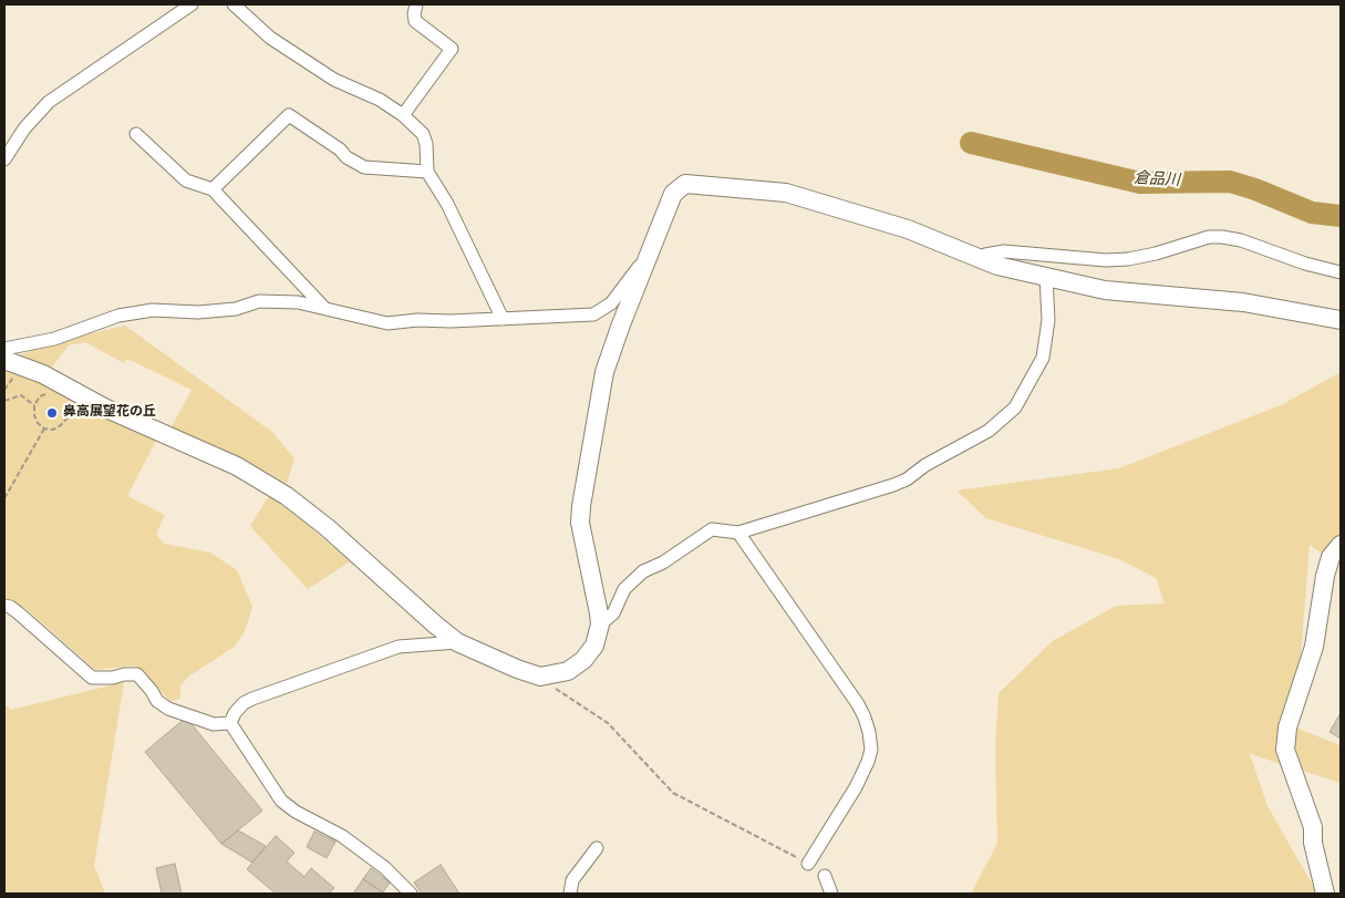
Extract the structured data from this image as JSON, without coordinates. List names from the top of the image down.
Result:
{
  "water": ["倉品川"],
  "places": ["鼻高展望花の丘"]
}
